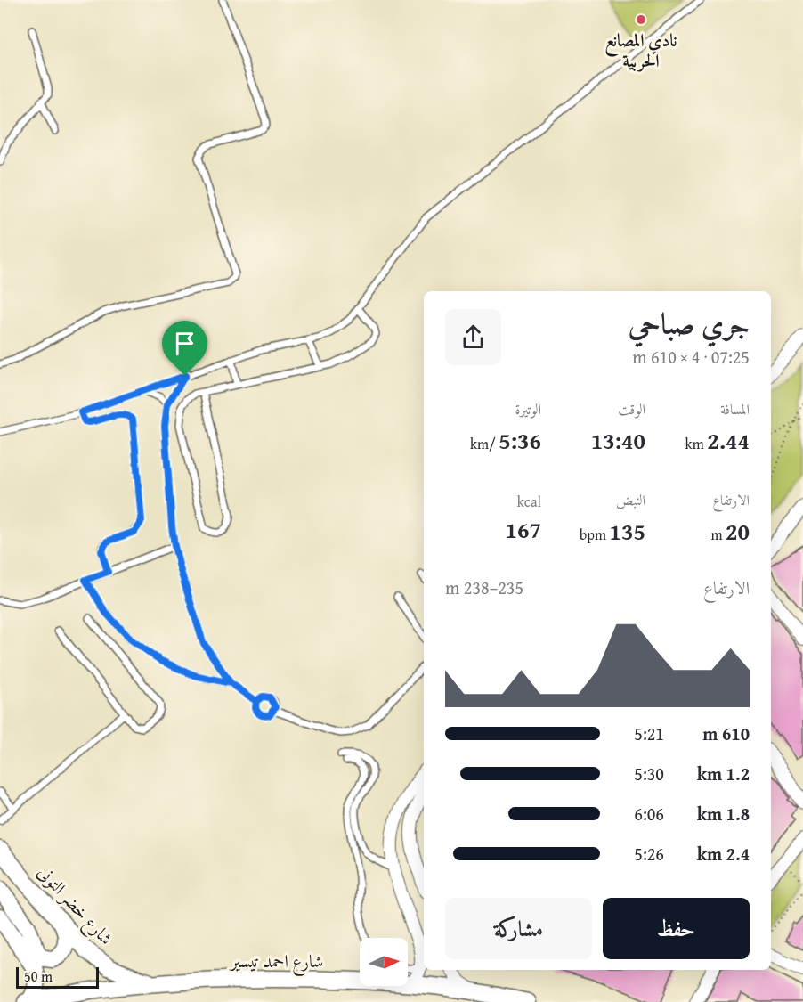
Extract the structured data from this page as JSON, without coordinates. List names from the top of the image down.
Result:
{
  "streets": {
    "main road": ["شارع خضر التونى", "شارع احمد تيسير"]
  },
  "crossings": [
    ["شارع خضر التونى", "شارع احمد تيسير"]
  ],
  "places": ["نادي المصانع الحربية"],
  "scale_bar": "50 m",
  "north": "right",
  "page": {
    "heading": ["جري صباحي", "07:25 · 4 × 610 m"],
    "stats": [
      ["المسافة", "2.44 km"],
      ["الوقت", "13:40"],
      ["الوتيرة", "5:36 /km"],
      ["الارتفاع", "20 m"],
      ["النبض", "135 bpm"],
      ["kcal", "167"]
    ],
    "chart": ["الارتفاع", "235–238 m"],
    "list": [
      {
        "name": "610 m",
        "note": "5:21"
      },
      {
        "name": "1.2 km",
        "note": "5:30"
      },
      {
        "name": "1.8 km",
        "note": "6:06"
      },
      {
        "name": "2.4 km",
        "note": "5:26"
      }
    ],
    "buttons": ["حفظ", "مشاركة"],
    "scale": "50 m"
  }
}
